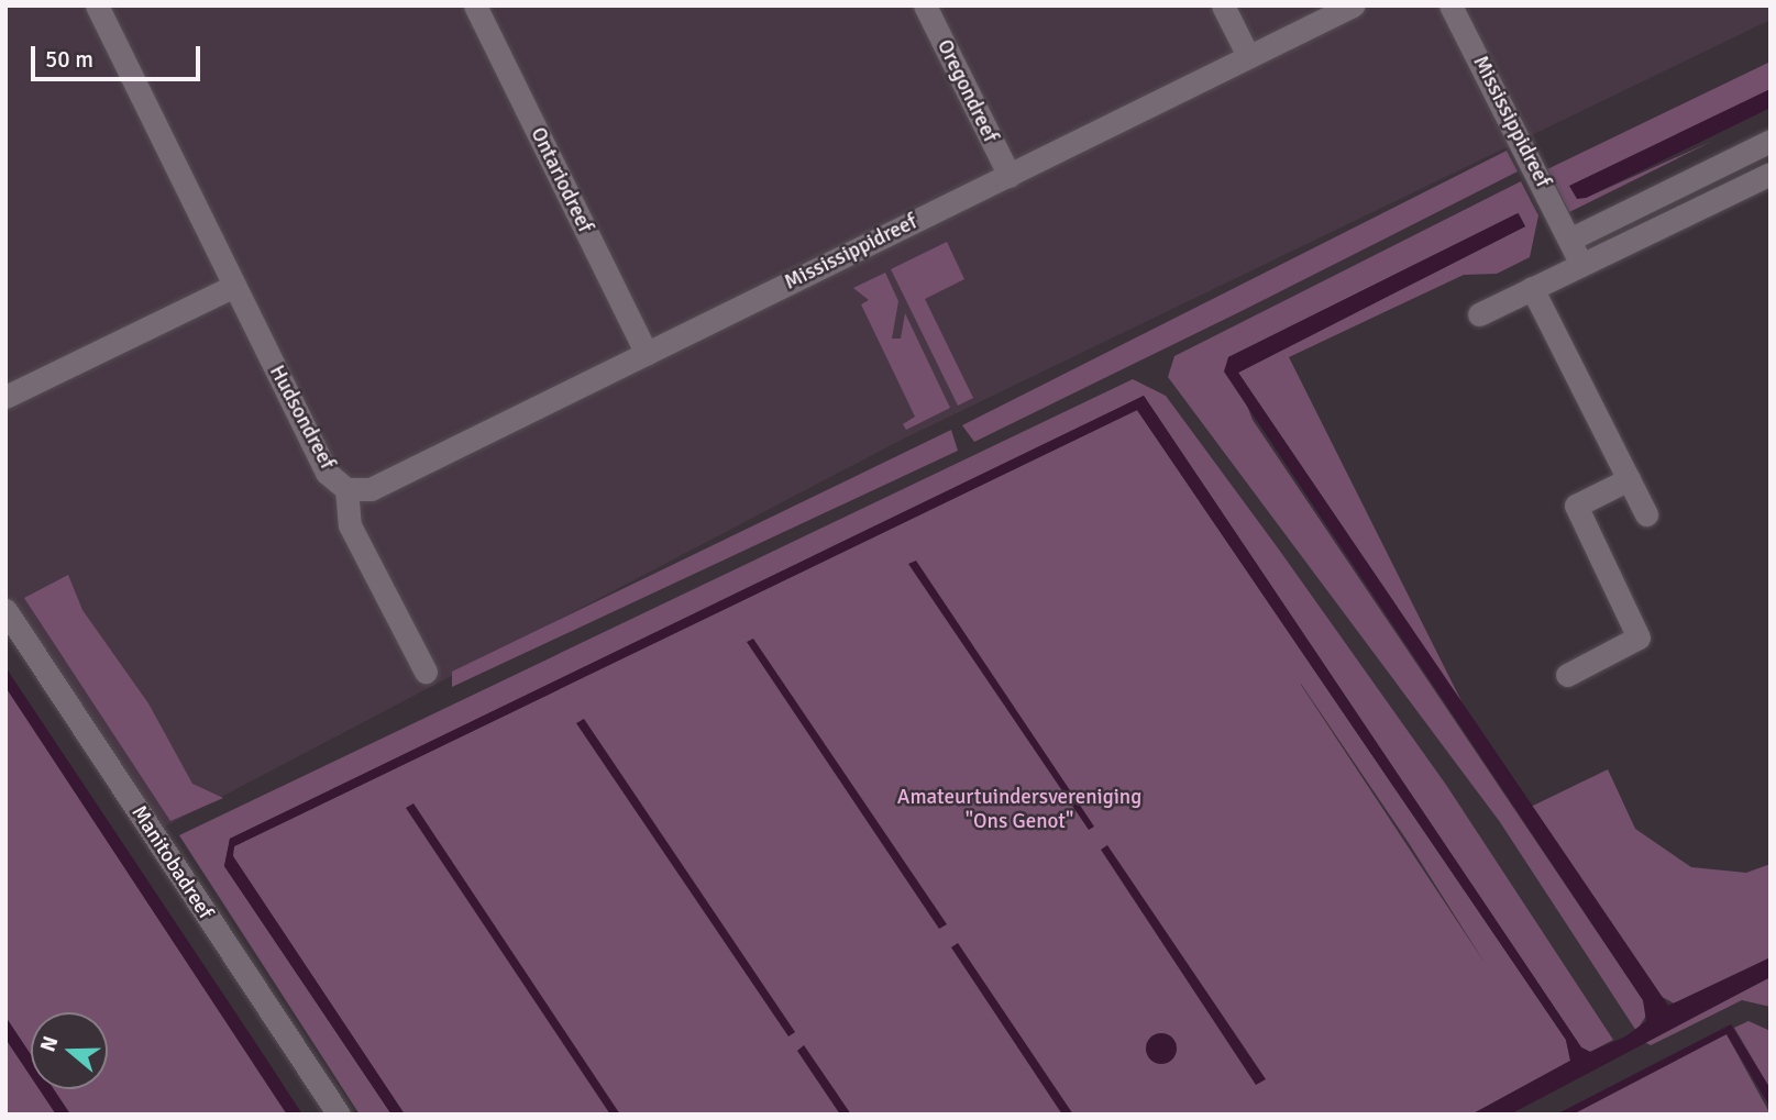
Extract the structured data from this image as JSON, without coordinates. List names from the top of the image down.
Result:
{
  "streets": {
    "street": [
      "Oregondreef",
      "Mississippidreef",
      "Ontariodreef",
      "Hudsondreef",
      "Manitobadreef"
    ]
  },
  "crossings": [
    ["Oregondreef", "Mississippidreef"],
    ["Mississippidreef", "Ontariodreef"],
    ["Mississippidreef", "Hudsondreef"]
  ],
  "parks": ["Amateurtuindersvereniging \"Ons Genot\""],
  "scale_bar": "50 m",
  "north": "left"
}
